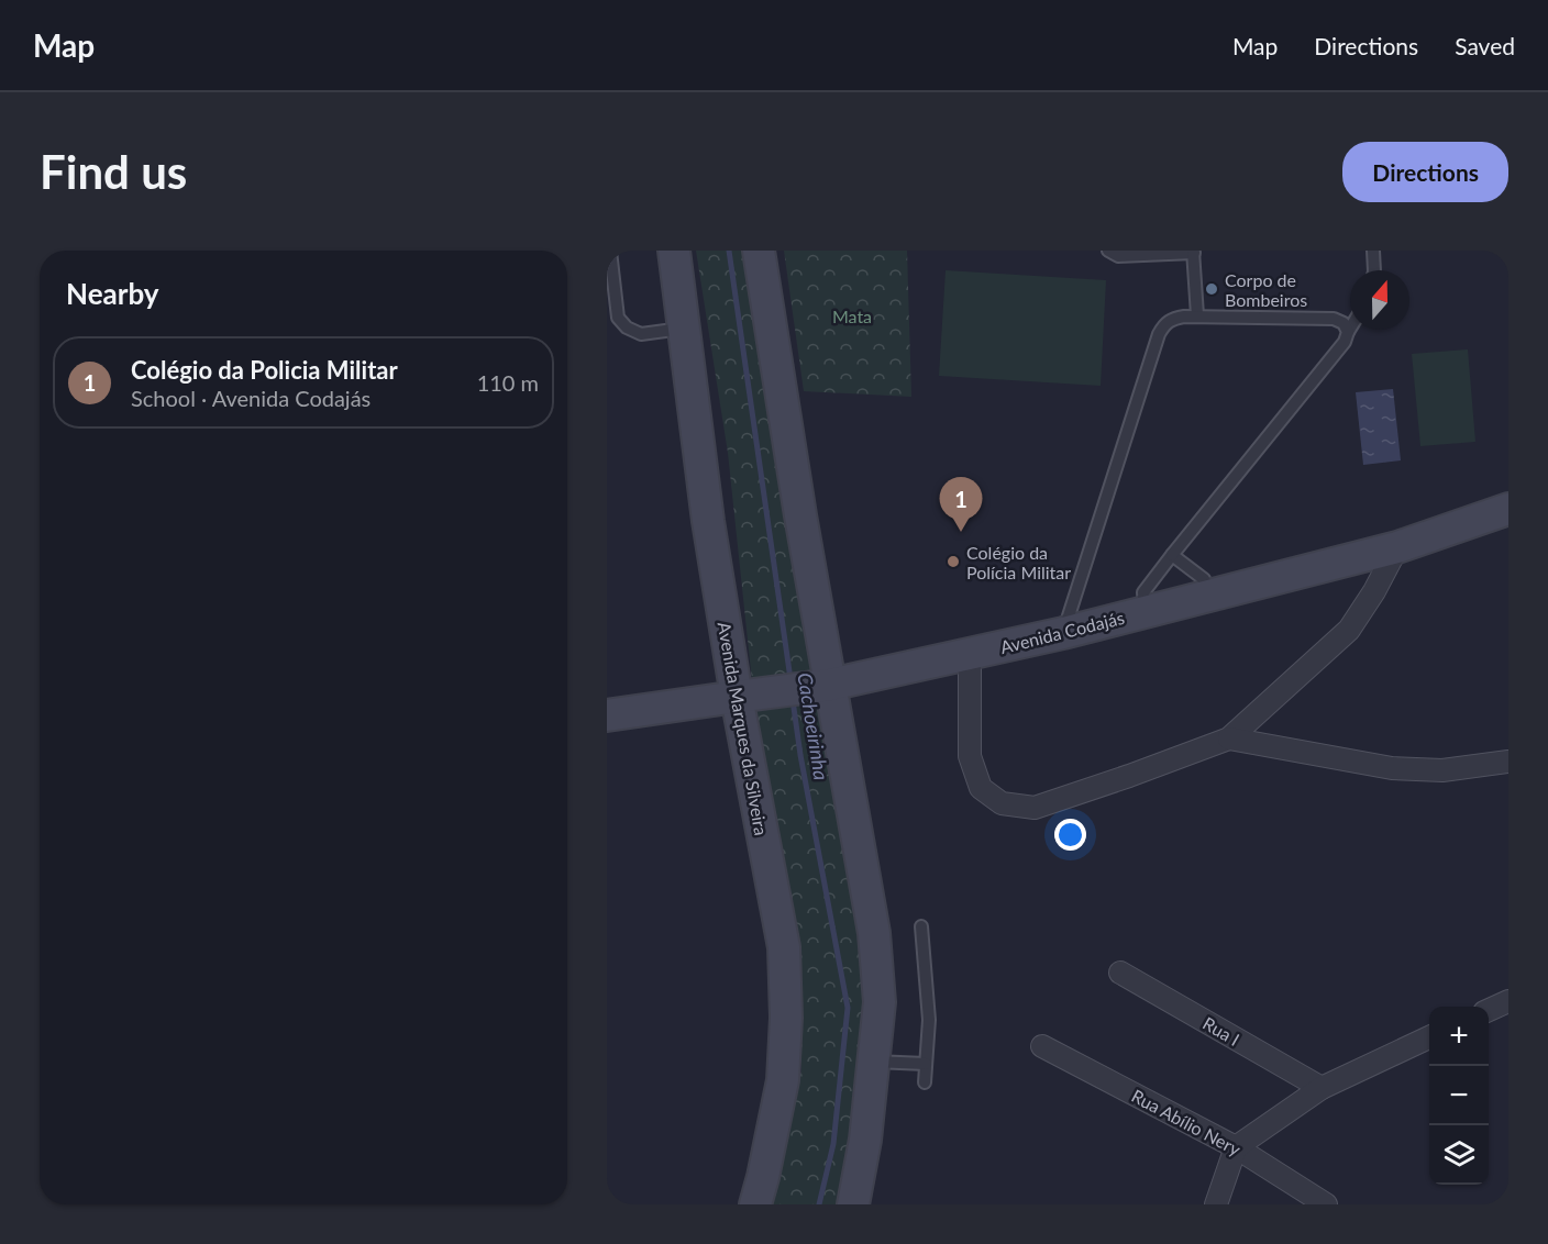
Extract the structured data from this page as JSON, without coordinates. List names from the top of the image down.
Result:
{
  "streets": {
    "street": [
      "Avenida Codajás",
      "Avenida Marques da Silveira",
      "Rua I",
      "Rua Abílio Nery"
    ]
  },
  "crossings": [
    ["Avenida Codajás", "Avenida Marques da Silveira"]
  ],
  "water": ["Cachoeirinha"],
  "parks": ["Mata"],
  "places": ["Corpo de Bombeiros", "Colégio da Polícia Militar"],
  "north": "top",
  "page": {
    "header": "Map",
    "nav": ["Map", "Directions", "Saved"],
    "buttons": "Directions",
    "title": "Find us",
    "heading": "Nearby",
    "list": [
      {
        "mark": "1",
        "name": "Colégio da Policia Militar",
        "note": "School · Avenida Codajás",
        "value": "110 m"
      }
    ],
    "pins": "1",
    "map_buttons": ["+", "−"]
  }
}
